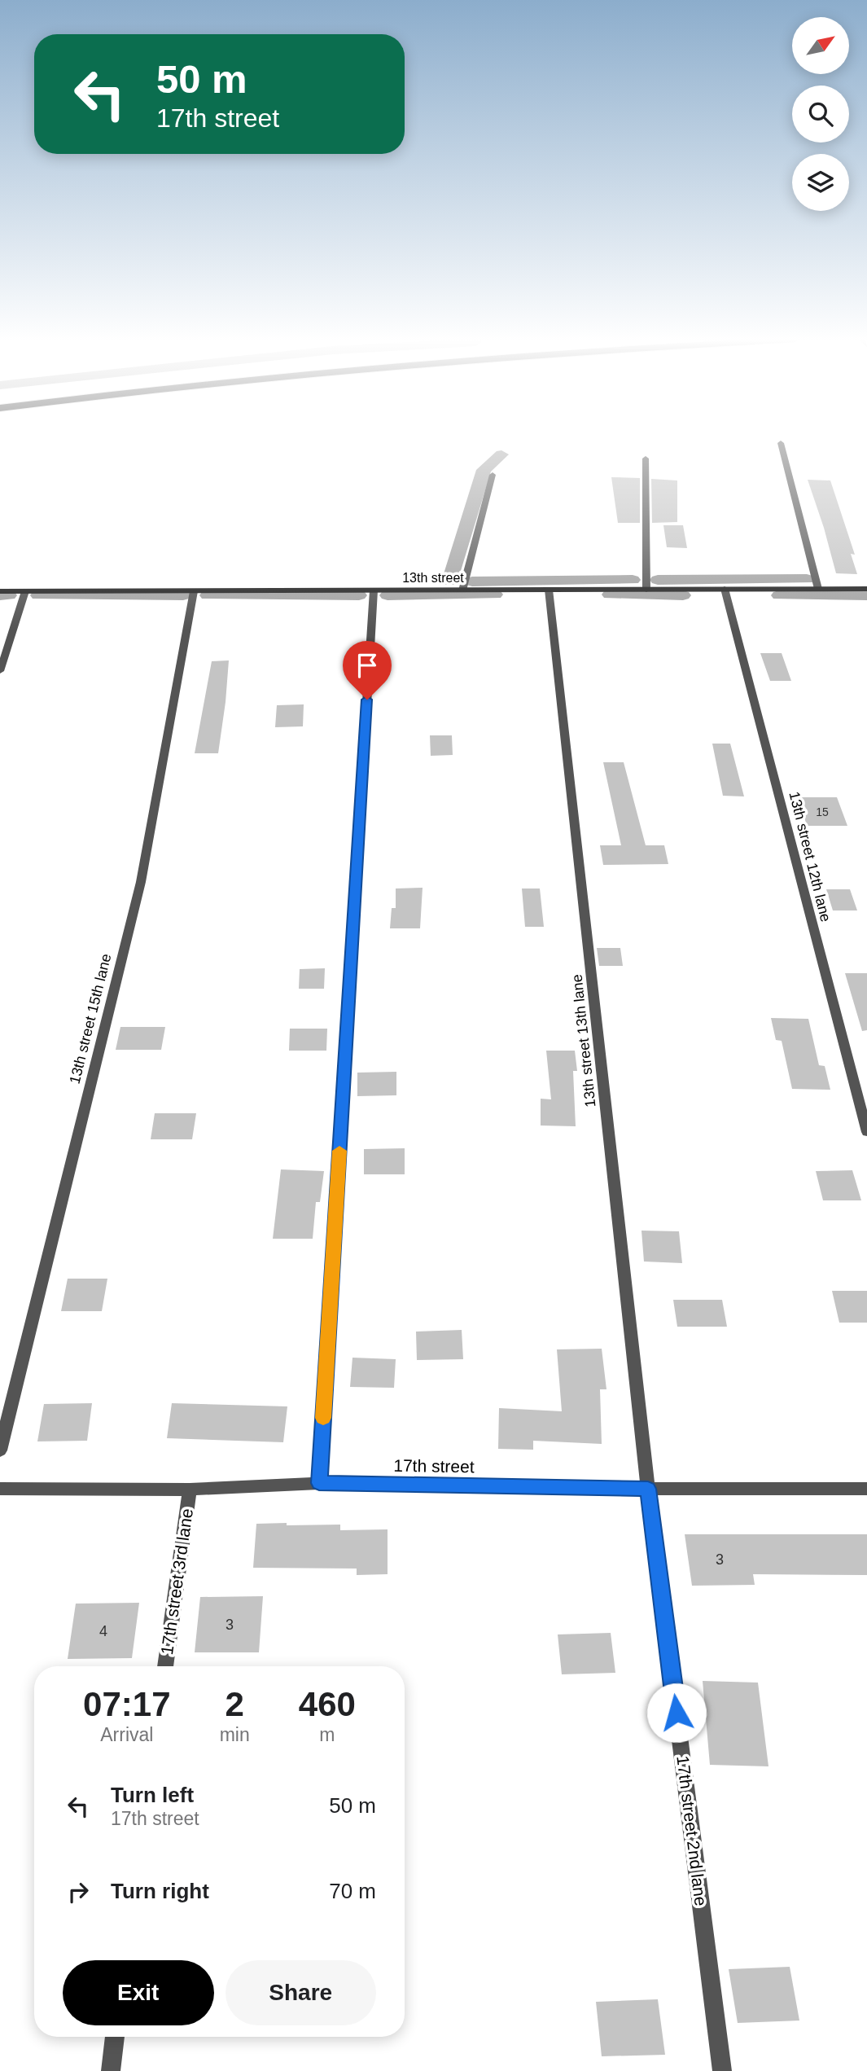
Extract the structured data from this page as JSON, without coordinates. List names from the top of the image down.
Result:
{
  "streets": {
    "street": [
      "13th street",
      "13th street 12th lane",
      "13th street 15th lane",
      "13th street 13th lane",
      "17th street",
      "17th street 3rd lane",
      "17th street 2nd lane"
    ]
  },
  "crossings": [
    ["13th street", "13th street 12th lane"],
    ["13th street", "13th street 15th lane"],
    ["13th street", "13th street 13th lane"],
    ["13th street 13th lane", "17th street"],
    ["13th street 13th lane", "17th street 2nd lane"],
    ["17th street", "17th street 3rd lane"],
    ["17th street", "17th street 2nd lane"]
  ],
  "house_numbers": [
    "15",
    "3",
    "3",
    "4"
  ],
  "north": "top right",
  "page": {
    "turn": ["50 m", "17th street"],
    "eta": [
      "07:17",
      "Arrival",
      "2",
      "min",
      "460",
      "m"
    ],
    "list": [
      {
        "name": "Turn left",
        "note": "17th street",
        "value": "50 m"
      },
      {
        "name": "Turn right",
        "value": "70 m"
      }
    ],
    "buttons": ["Exit", "Share"]
  }
}
